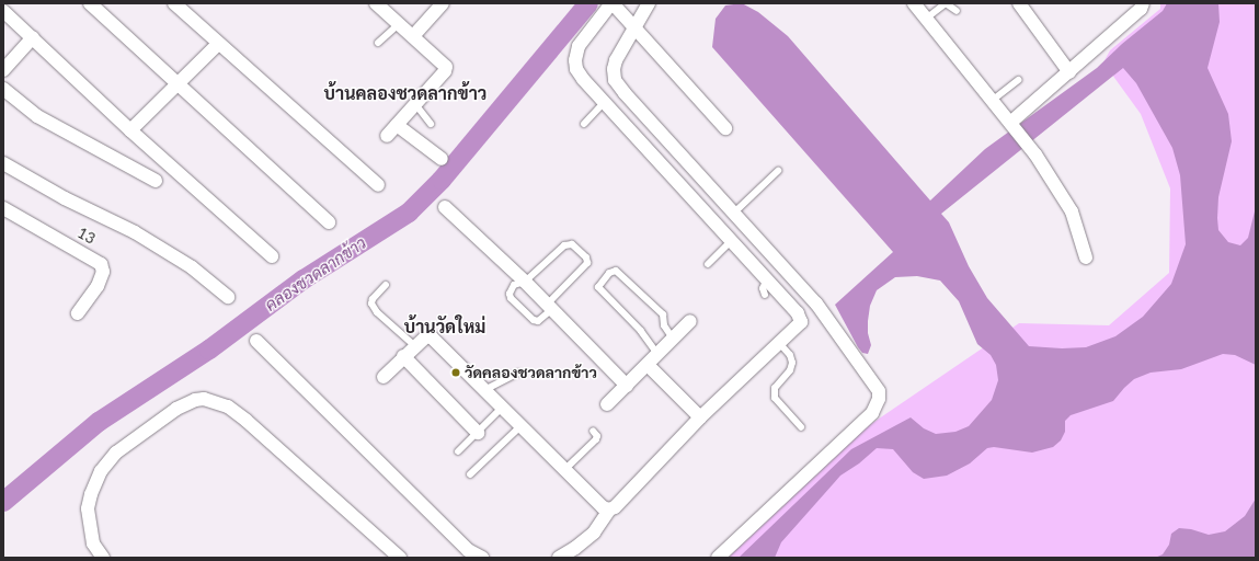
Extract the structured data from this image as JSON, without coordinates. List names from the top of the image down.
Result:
{
  "streets": {
    "street": ["13"]
  },
  "districts": ["บ้านคลองชวดลากข้าว", "บ้านวัดใหม่"],
  "water": ["คลองชวดลากข้าว"],
  "places": ["วัดคลองชวดลากข้าว"]
}
